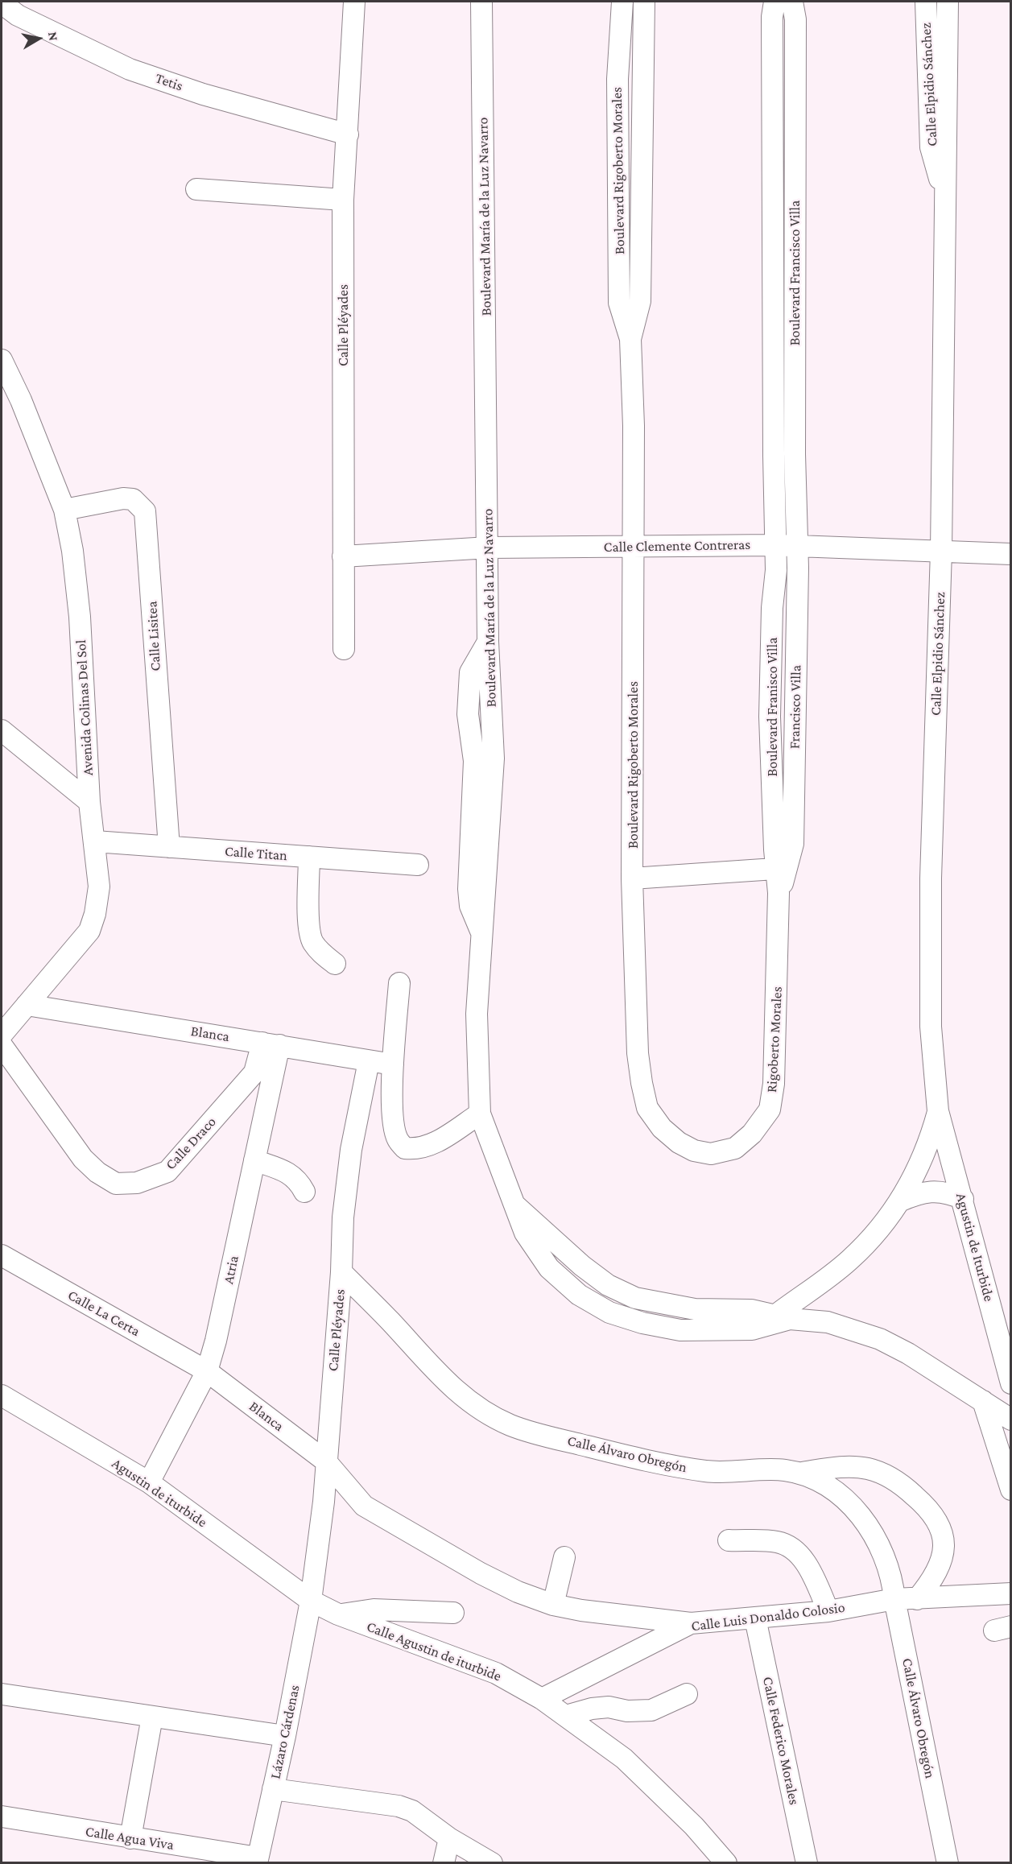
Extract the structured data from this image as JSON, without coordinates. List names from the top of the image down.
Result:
{
  "streets": {
    "street": [
      "Tetis",
      "Calle Elpidio Sánchez",
      "Boulevard Rigoberto Morales",
      "Boulevard María de la Luz Navarro",
      "Boulevard Francisco Villa",
      "Calle Pléyades",
      "Calle Clemente Contreras",
      "Calle Lisitea",
      "Boulevard Franisco Villa",
      "Francisco Villa",
      "Avenida Colinas Del Sol",
      "Calle Titan",
      "Blanca",
      "Rigoberto Morales",
      "Calle Draco",
      "Agustin de Iturbide",
      "Atria",
      "Calle La Certa",
      "Calle Álvaro Obregón",
      "Agustin de iturbide",
      "Calle Luis Donaldo Colosio",
      "Calle Agustin de iturbide",
      "Lázaro Cárdenas",
      "Calle Federico Morales",
      "Calle Agua Viva"
    ]
  },
  "crossings": [
    ["Tetis", "Calle Pléyades"],
    ["Calle Elpidio Sánchez", "Calle Clemente Contreras"],
    ["Calle Elpidio Sánchez", "Agustin de Iturbide"],
    ["Boulevard Rigoberto Morales", "Calle Clemente Contreras"],
    ["Boulevard Rigoberto Morales", "Rigoberto Morales"],
    ["Boulevard María de la Luz Navarro", "Calle Clemente Contreras"],
    ["Boulevard Francisco Villa", "Calle Clemente Contreras"],
    ["Boulevard Francisco Villa", "Boulevard Franisco Villa"],
    ["Boulevard Francisco Villa", "Francisco Villa"],
    ["Calle Pléyades", "Calle Clemente Contreras"],
    ["Calle Pléyades", "Blanca"],
    ["Calle Pléyades", "Calle Álvaro Obregón"],
    ["Calle Pléyades", "Agustin de iturbide"],
    ["Calle Pléyades", "Calle Agustin de iturbide"],
    ["Calle Pléyades", "Lázaro Cárdenas"],
    ["Calle Clemente Contreras", "Boulevard Franisco Villa"],
    ["Calle Clemente Contreras", "Francisco Villa"],
    ["Calle Lisitea", "Avenida Colinas Del Sol"],
    ["Calle Lisitea", "Calle Titan"],
    ["Boulevard Franisco Villa", "Francisco Villa"],
    ["Boulevard Franisco Villa", "Rigoberto Morales"],
    ["Francisco Villa", "Rigoberto Morales"],
    ["Avenida Colinas Del Sol", "Calle Titan"],
    ["Avenida Colinas Del Sol", "Blanca"],
    ["Blanca", "Calle Draco"],
    ["Blanca", "Atria"],
    ["Blanca", "Calle La Certa"],
    ["Blanca", "Calle Luis Donaldo Colosio"],
    ["Calle Draco", "Atria"],
    ["Atria", "Calle La Certa"],
    ["Atria", "Agustin de iturbide"],
    ["Calle Álvaro Obregón", "Calle Luis Donaldo Colosio"],
    ["Agustin de iturbide", "Calle Agustin de iturbide"],
    ["Agustin de iturbide", "Lázaro Cárdenas"],
    ["Calle Luis Donaldo Colosio", "Calle Agustin de iturbide"],
    ["Calle Luis Donaldo Colosio", "Calle Federico Morales"],
    ["Calle Agustin de iturbide", "Lázaro Cárdenas"],
    ["Lázaro Cárdenas", "Calle Agua Viva"]
  ],
  "north": "right"
}
